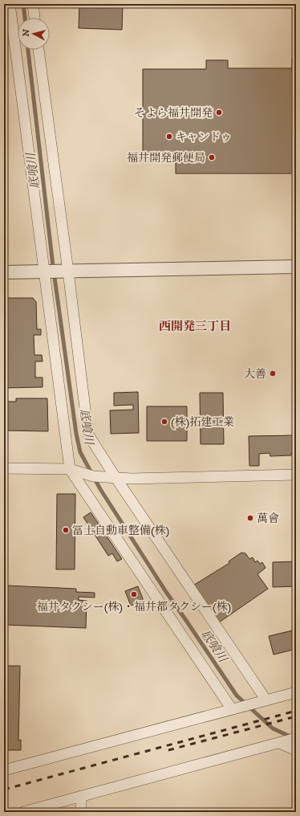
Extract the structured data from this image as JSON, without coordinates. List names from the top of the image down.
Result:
{
  "districts": ["西開発三丁目"],
  "water": ["底喰川"],
  "places": [
    "そよら福井開発",
    "キャンドゥ",
    "福井開発郵便局",
    "大善",
    "(株)拓建工業",
    "萬會",
    "冨士自動車整備(株)",
    "福井タクシー(株)・福井都タクシー(株)"
  ],
  "north": "left"
}
